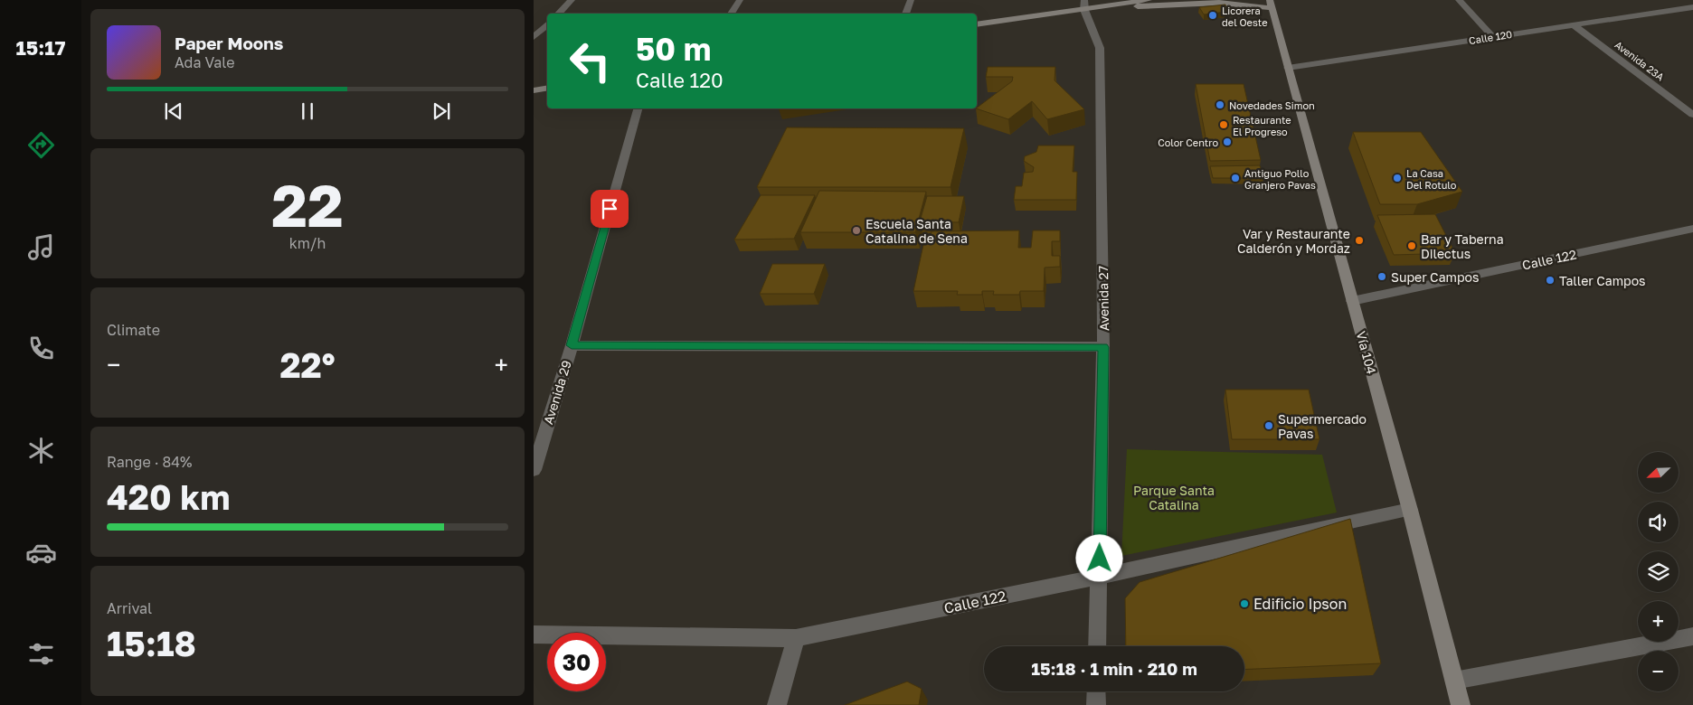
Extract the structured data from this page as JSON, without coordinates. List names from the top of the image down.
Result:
{
  "streets": {
    "main road": ["Vía 104"],
    "street": [
      "Calle 120",
      "Avenida 23A",
      "Calle 122",
      "Avenida 27",
      "Avenida 29"
    ]
  },
  "crossings": [
    ["Calle 120", "Avenida 23A"],
    ["Calle 120", "Vía 104"],
    ["Calle 122", "Avenida 27"],
    ["Calle 122", "Vía 104"]
  ],
  "parks": ["Parque Santa Catalina"],
  "places": [
    "Licorera del Oeste",
    "Novedades Simon",
    "Restaurante El Progreso",
    "Color Centro",
    "Antiguo Pollo Granjero Pavas",
    "La Casa Del Rotulo",
    "Escuela Santa Catalina de Sena",
    "Var y Restaurante Calderón y Mordaz",
    "Bar y Taberna Dilectus",
    "Super Campos",
    "Taller Campos",
    "Supermercado Pavas",
    "Edificio Ipson"
  ],
  "north": "bottom left",
  "page": {
    "tabs": "15:17",
    "turn": ["50 m", "Calle 120"],
    "song": ["Paper Moons", "Ada Vale"],
    "tile": [
      ["22", "km/h"],
      "Climate",
      ["Range · 84%", "420 km"],
      ["Arrival", "15:18"]
    ],
    "heat": ["−", "22°", "+"],
    "map_buttons": ["+", "−"],
    "limit": "30",
    "trip": "15:18 · 1 min · 210 m"
  }
}
